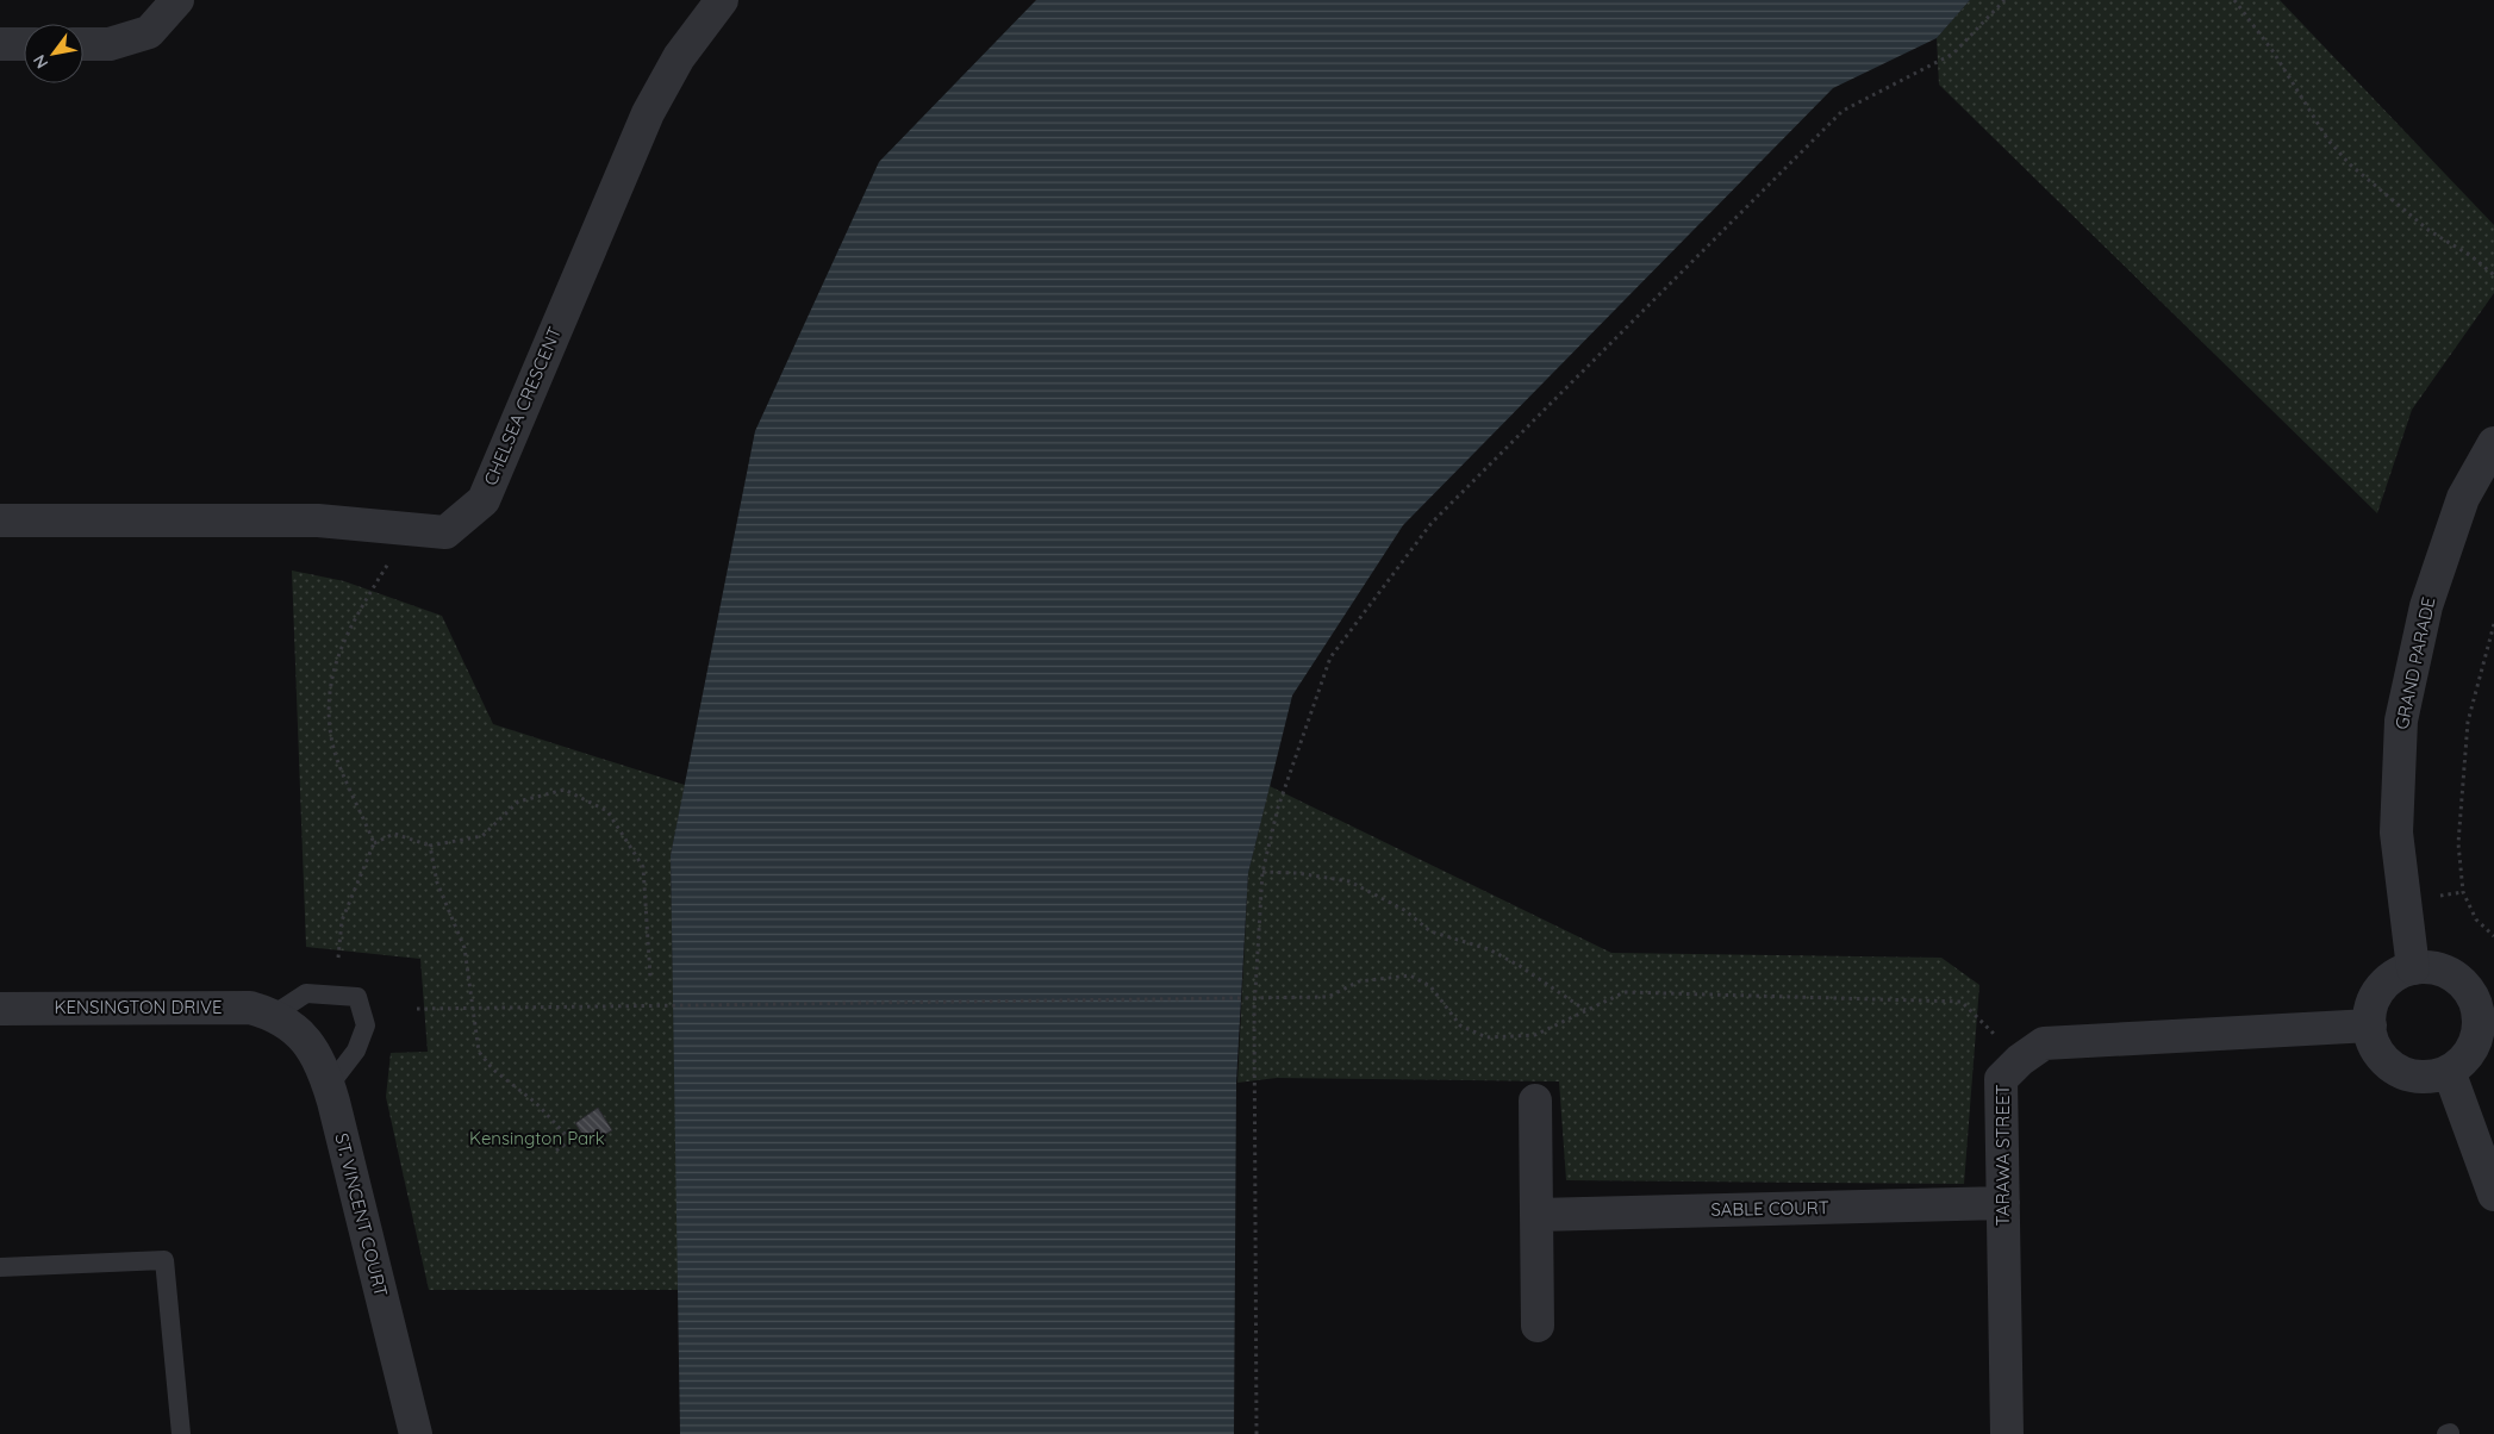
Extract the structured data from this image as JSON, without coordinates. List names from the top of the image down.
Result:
{
  "streets": {
    "street": [
      "CHELSEA CRESCENT",
      "GRAND PARADE",
      "KENSINGTON DRIVE",
      "TARAWA STREET",
      "SABLE COURT",
      "ST. VINCENT COURT"
    ]
  },
  "crossings": [
    ["GRAND PARADE", "TARAWA STREET"],
    ["KENSINGTON DRIVE", "ST. VINCENT COURT"],
    ["TARAWA STREET", "SABLE COURT"]
  ],
  "parks": ["Kensington Park"],
  "north": "bottom left"
}
